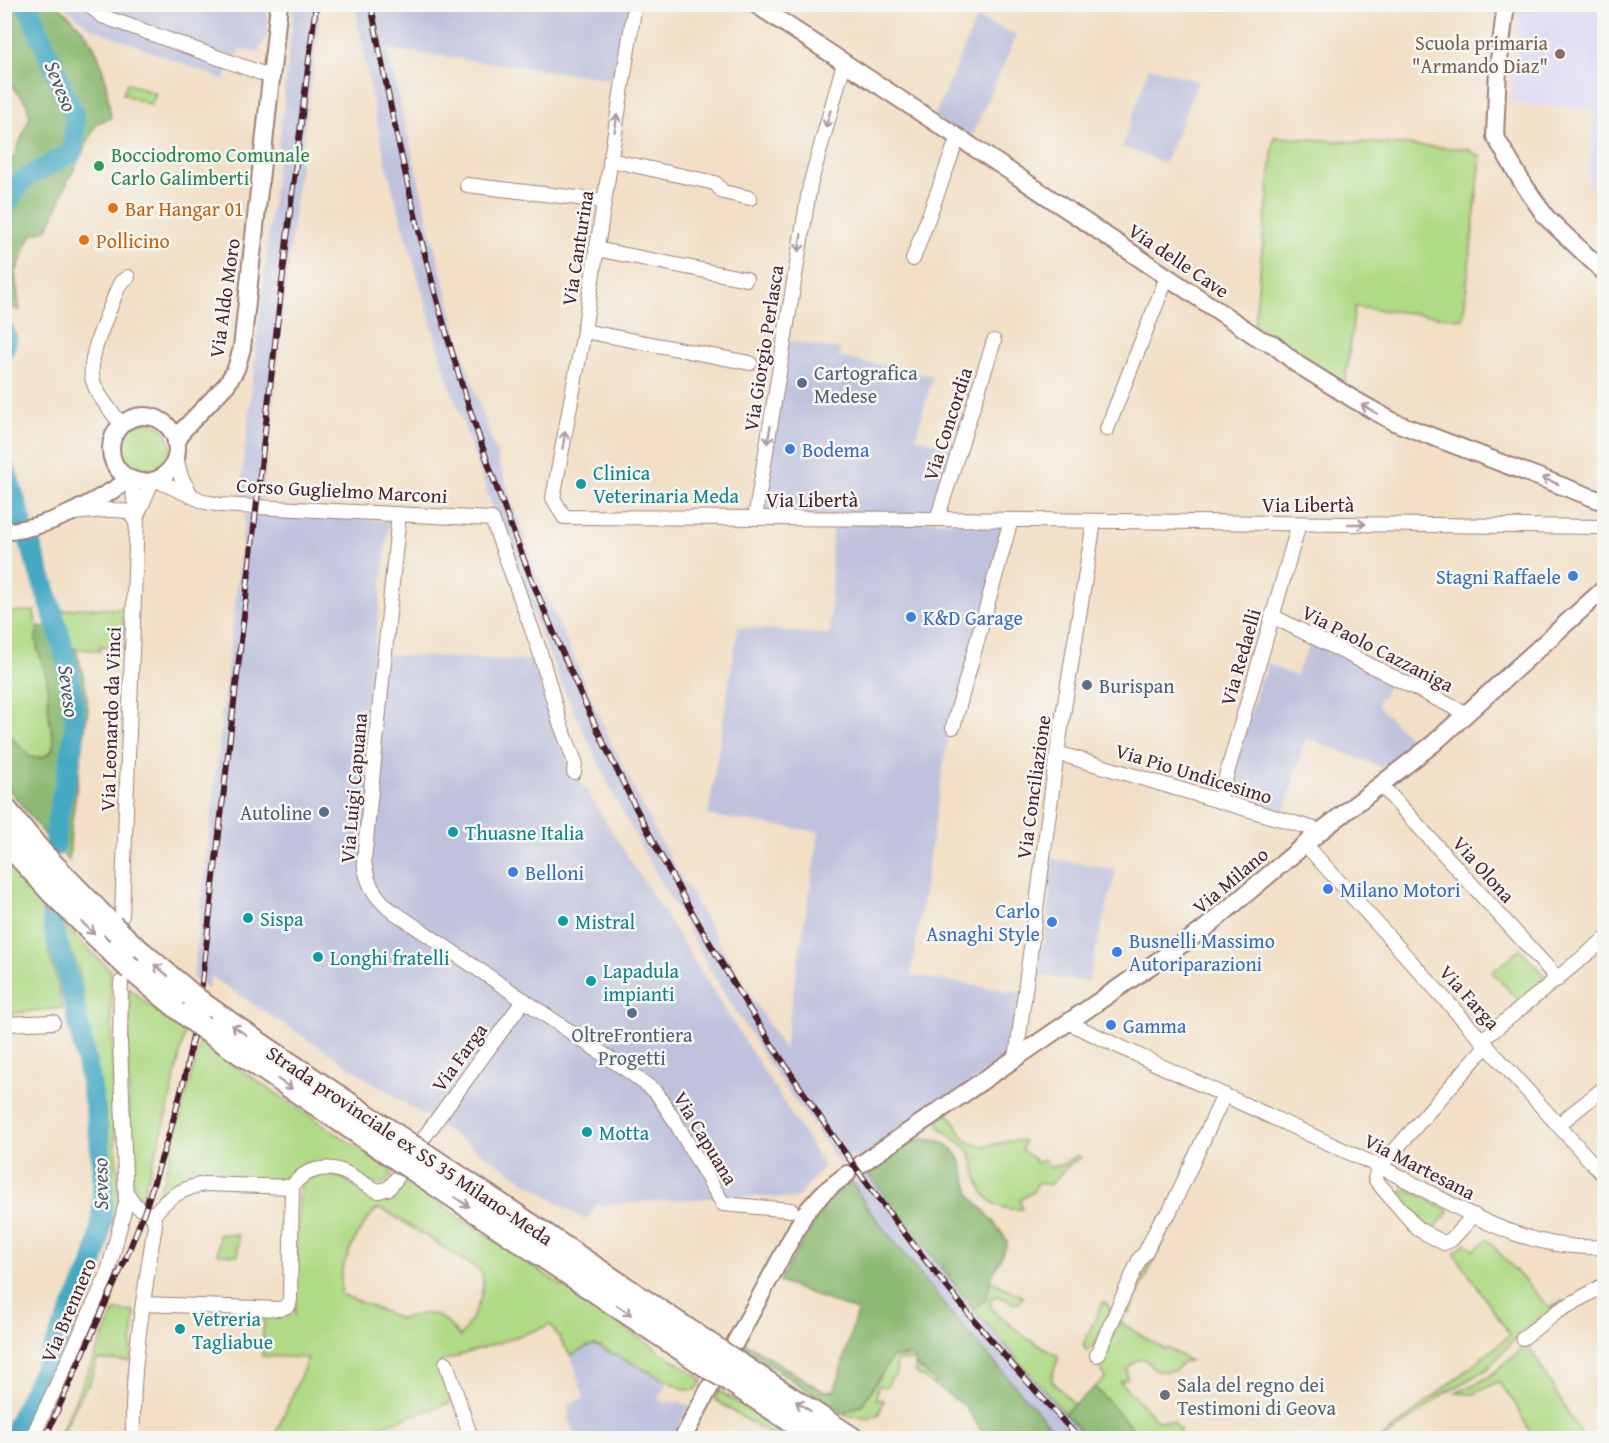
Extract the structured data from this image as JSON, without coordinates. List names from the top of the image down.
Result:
{
  "streets": {
    "highway": ["Strada provinciale ex SS 35 Milano-Meda"],
    "street": [
      "Via Canturina",
      "Via delle Cave",
      "Via Aldo Moro",
      "Via Giorgio Perlasca",
      "Via Concordia",
      "Corso Guglielmo Marconi",
      "Via Libertà",
      "Via Paolo Cazzaniga",
      "Via Redaelli",
      "Via Leonardo da Vinci",
      "Via Pio Undicesimo",
      "Via Conciliazione",
      "Via Luigi Capuana",
      "Via Olona",
      "Via Milano",
      "Via Farga",
      "Via Capuana",
      "Via Martesana",
      "Via Brennero"
    ]
  },
  "crossings": [
    ["Via Canturina", "Via Libertà"],
    ["Via delle Cave", "Via Giorgio Perlasca"],
    ["Via Aldo Moro", "Corso Guglielmo Marconi"],
    ["Via Giorgio Perlasca", "Via Libertà"],
    ["Via Concordia", "Via Libertà"],
    ["Corso Guglielmo Marconi", "Via Luigi Capuana"],
    ["Via Libertà", "Via Redaelli"],
    ["Via Libertà", "Via Conciliazione"],
    ["Via Paolo Cazzaniga", "Via Redaelli"],
    ["Via Paolo Cazzaniga", "Via Milano"],
    ["Via Redaelli", "Via Pio Undicesimo"],
    ["Via Leonardo da Vinci", "Strada provinciale ex SS 35 Milano-Meda"],
    ["Via Pio Undicesimo", "Via Conciliazione"],
    ["Via Pio Undicesimo", "Via Milano"],
    ["Via Conciliazione", "Via Milano"],
    ["Via Luigi Capuana", "Via Farga"],
    ["Via Luigi Capuana", "Via Capuana"],
    ["Via Olona", "Via Milano"],
    ["Via Milano", "Via Farga"],
    ["Via Milano", "Via Capuana"],
    ["Via Milano", "Strada provinciale ex SS 35 Milano-Meda"],
    ["Via Milano", "Via Martesana"],
    ["Via Farga", "Strada provinciale ex SS 35 Milano-Meda"]
  ],
  "one_way": ["Via Canturina", "Via delle Cave", "Via Giorgio Perlasca"],
  "water": ["Seveso"],
  "places": [
    "Scuola primaria \"Armando Diaz\"",
    "Bocciodromo Comunale Carlo Galimberti",
    "Bar Hangar 01",
    "Pollicino",
    "Cartografica Medese",
    "Bodema",
    "Clinica Veterinaria Meda",
    "Stagni Raffaele",
    "K&D Garage",
    "Burispan",
    "Autoline",
    "Thuasne Italia",
    "Belloni",
    "Milano Motori",
    "Sispa",
    "Mistral",
    "Carlo Asnaghi Style",
    "Busnelli Massimo Autoriparazioni",
    "Longhi fratelli",
    "Lapadula impianti",
    "OltreFrontiera Progetti",
    "Gamma",
    "Motta",
    "Vetreria Tagliabue",
    "Sala del regno dei Testimoni di Geova"
  ]
}
